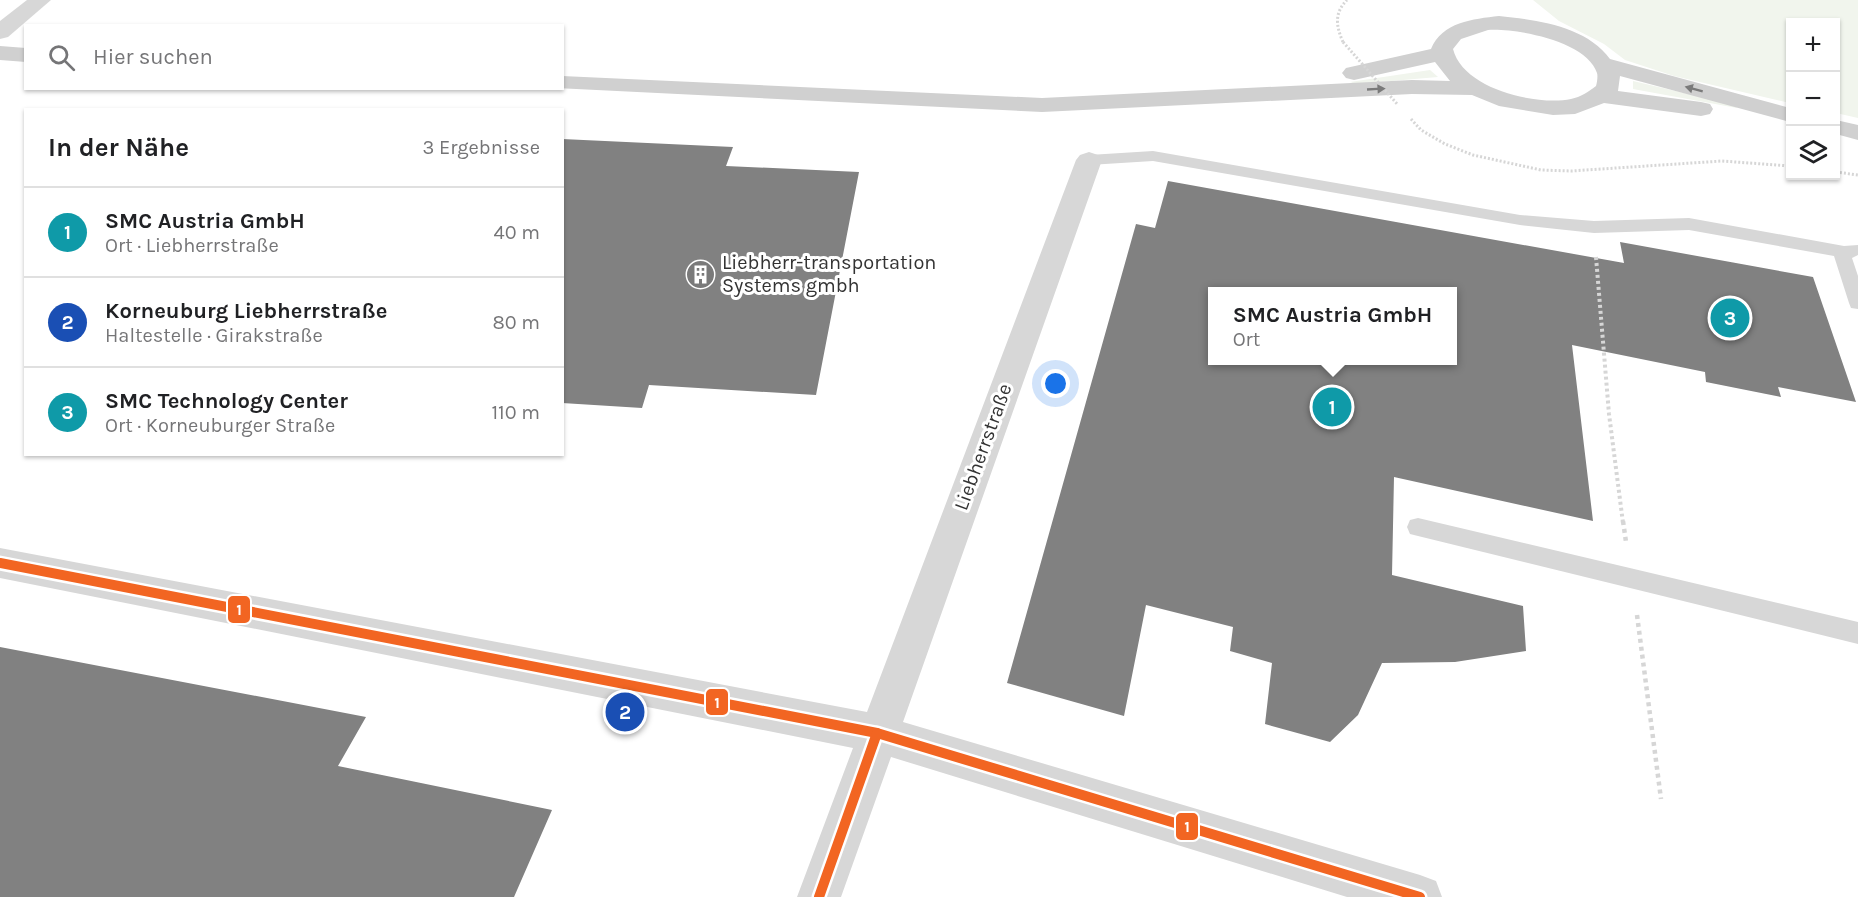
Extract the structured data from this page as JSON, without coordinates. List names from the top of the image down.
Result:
{
  "streets": {
    "street": ["Liebherrstraße"]
  },
  "places": {
    "building": ["Liebherr-transportation Systems gmbh"]
  },
  "lines": ["transit line 1"],
  "page": {
    "map_buttons": ["+", "−"],
    "search": "Hier suchen",
    "heading": ["In der Nähe", "3 Ergebnisse"],
    "list": [
      {
        "mark": "1",
        "name": "SMC Austria GmbH",
        "note": "Ort · Liebherrstraße",
        "value": "40 m"
      },
      {
        "mark": "2",
        "name": "Korneuburg Liebherrstraße",
        "note": "Haltestelle · Girakstraße",
        "value": "80 m"
      },
      {
        "mark": "3",
        "name": "SMC Technology Center",
        "note": "Ort · Korneuburger Straße",
        "value": "110 m"
      }
    ],
    "popup": ["SMC Austria GmbH", "Ort"],
    "pins": ["3", "1", "2"]
  }
}
